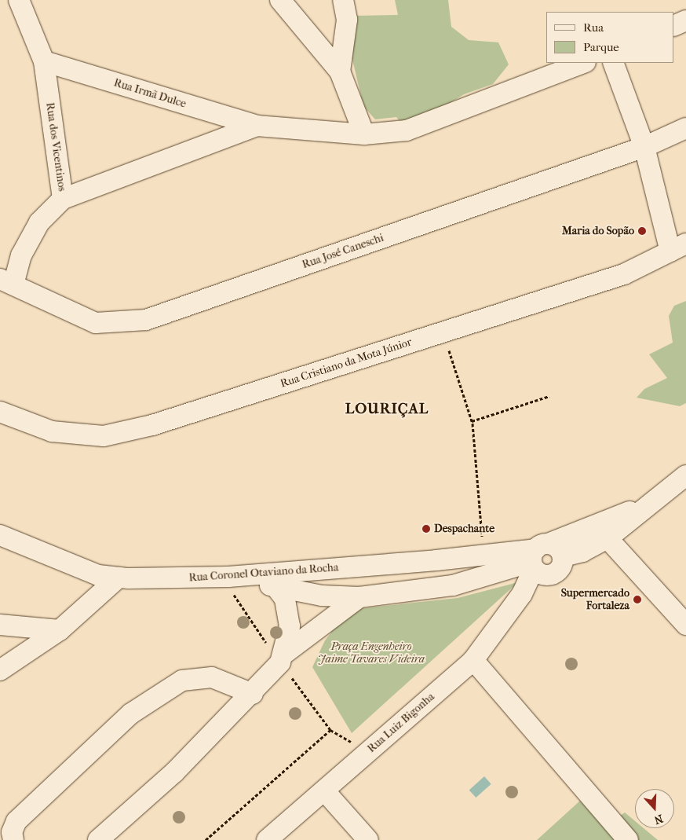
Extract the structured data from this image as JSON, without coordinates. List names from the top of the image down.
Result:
{
  "streets": {
    "street": [
      "Rua Irmã Dulce",
      "Rua dos Vicentinos",
      "Rua José Caneschi",
      "Rua Cristiano da Mota Júnior",
      "Rua Coronel Otaviano da Rocha",
      "Rua Luiz Bigonha"
    ]
  },
  "crossings": [
    ["Rua Irmã Dulce", "Rua dos Vicentinos"],
    ["Rua dos Vicentinos", "Rua José Caneschi"],
    ["Rua Coronel Otaviano da Rocha", "Rua Luiz Bigonha"]
  ],
  "districts": ["LOURIÇAL"],
  "parks": ["Praça Engenheiro Jaime Tavares Videira"],
  "places": ["Maria do Sopão", "Despachante", "Supermercado Fortaleza"],
  "legend": ["Rua", "Parque"],
  "north": "bottom"
}
